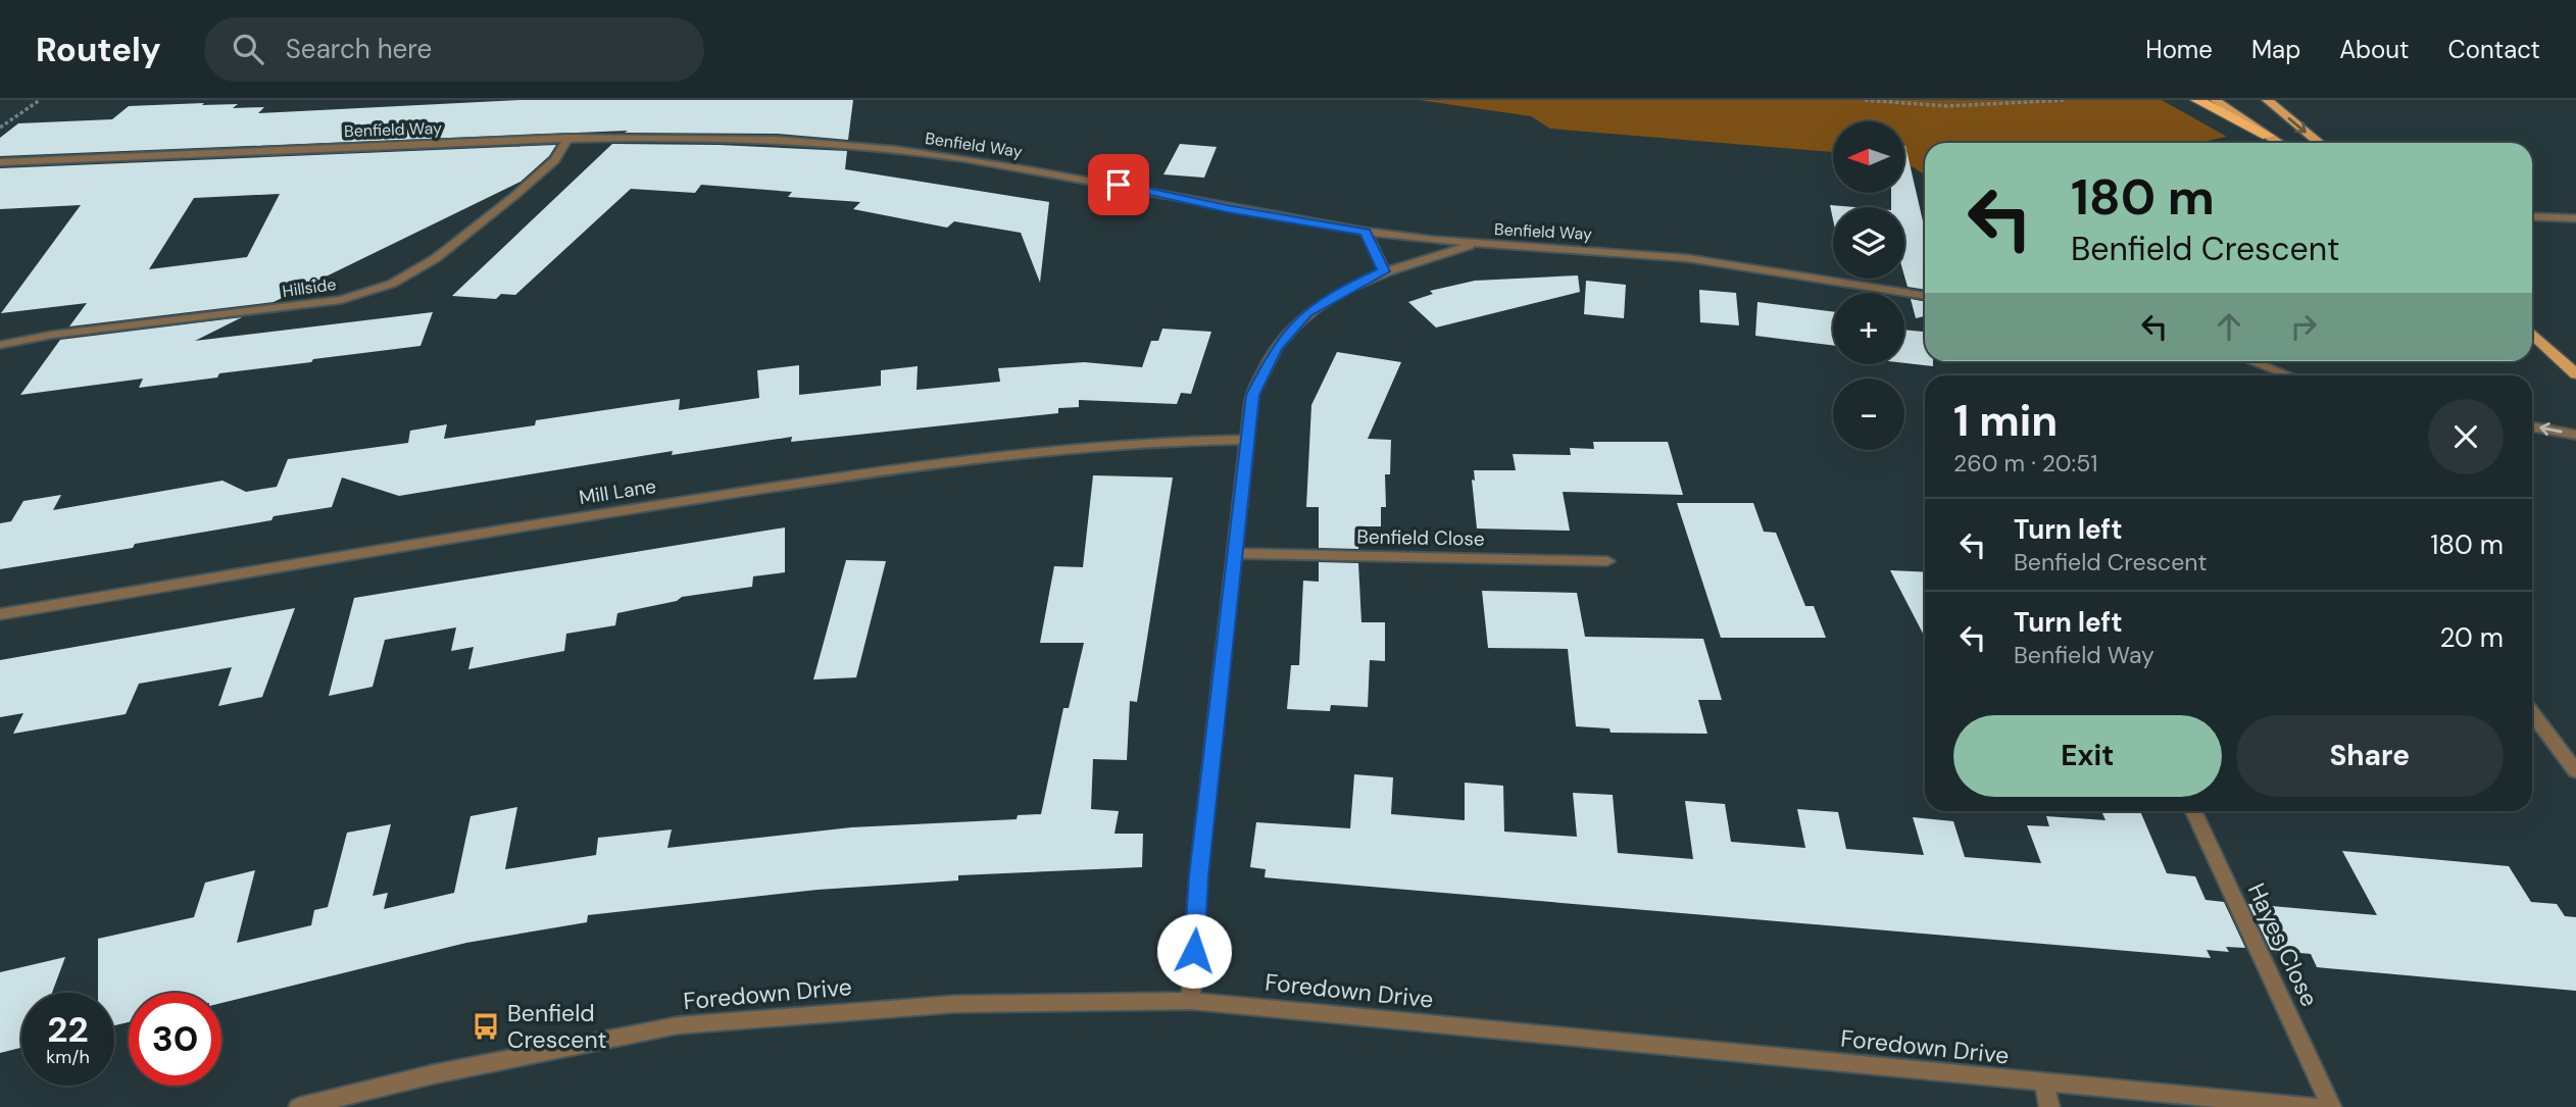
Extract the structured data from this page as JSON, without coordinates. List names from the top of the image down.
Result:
{
  "streets": {
    "street": [
      "Benfield Way",
      "Hillside",
      "Mill Lane",
      "Benfield Close",
      "Hayes Close",
      "Foredown Drive"
    ]
  },
  "crossings": [
    ["Benfield Way", "Hillside"]
  ],
  "places": {
    "bus stop": ["Benfield Crescent"]
  },
  "north": "left",
  "page": {
    "header": "Routely",
    "search": "Search here",
    "nav": [
      "Home",
      "Map",
      "About",
      "Contact"
    ],
    "map_buttons": ["+", "−"],
    "turn": ["180 m", "Benfield Crescent"],
    "heading": ["1 min", "260 m · 20:51"],
    "list": [
      {
        "name": "Turn left",
        "note": "Benfield Crescent",
        "value": "180 m"
      },
      {
        "name": "Turn left",
        "note": "Benfield Way",
        "value": "20 m"
      }
    ],
    "buttons": ["Exit", "Share"],
    "speed": "22 km/h",
    "limit": "30"
  }
}
